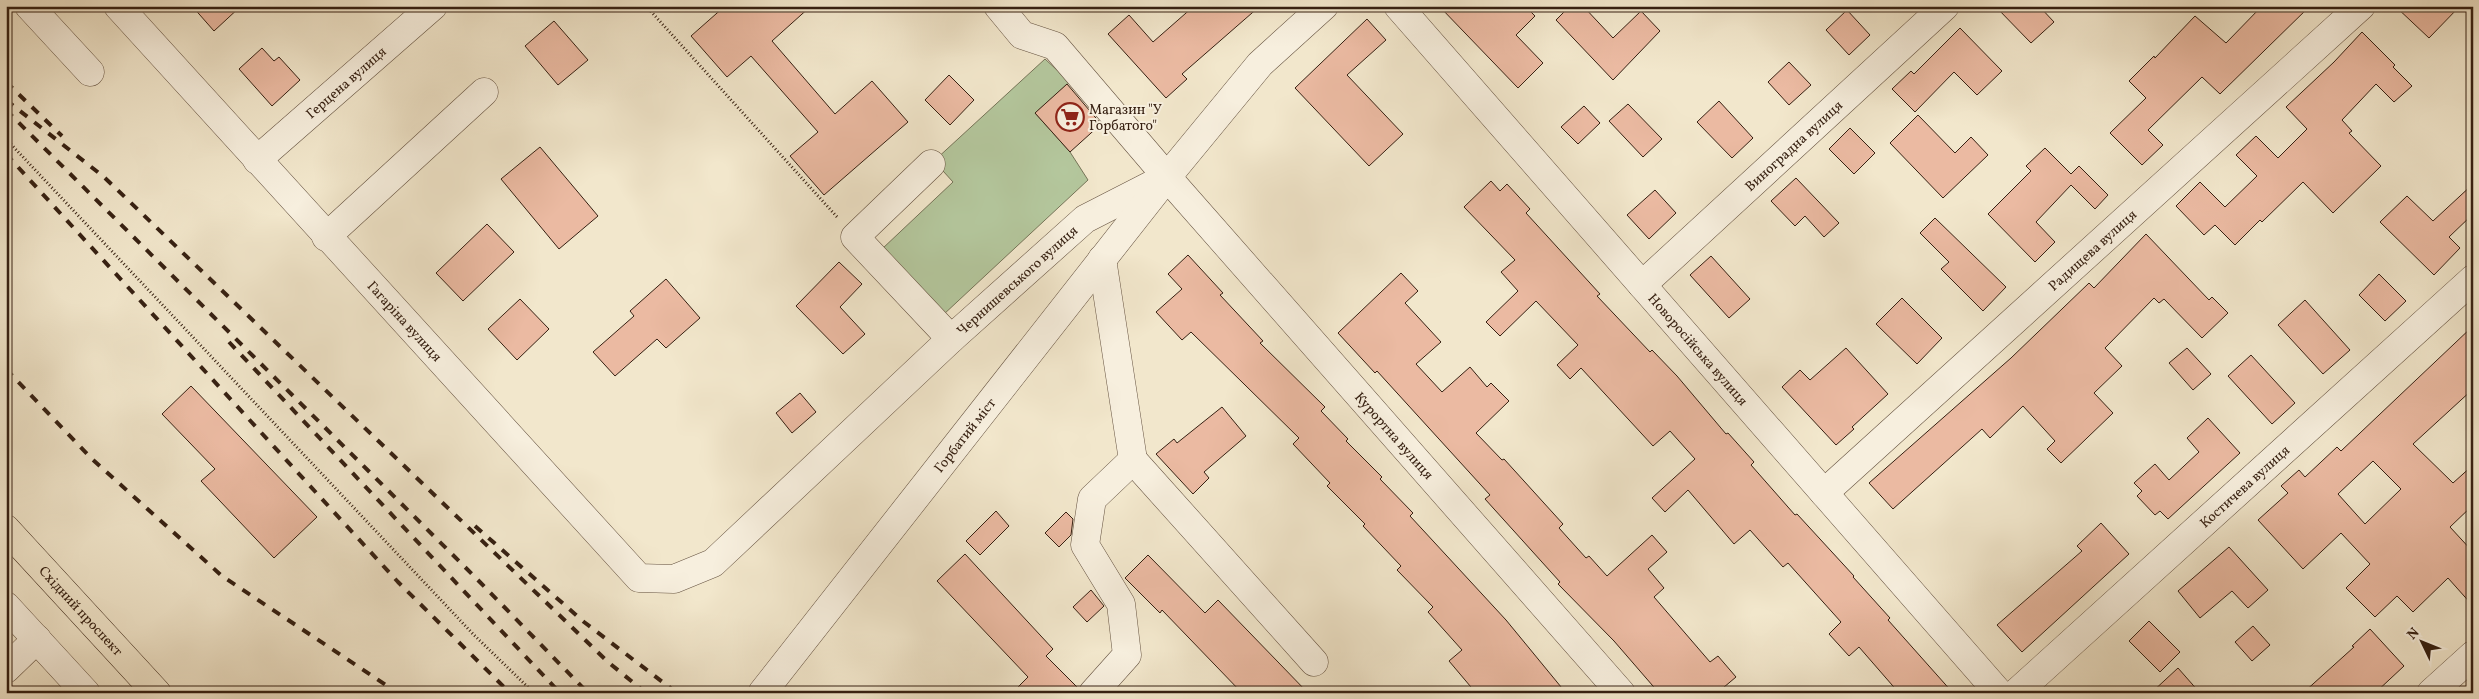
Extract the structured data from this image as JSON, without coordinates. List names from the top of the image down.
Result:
{
  "streets": {
    "main road": ["Східний проспект"],
    "street": [
      "Герцена вулиця",
      "Виноградна вулиця",
      "Радищева вулиця",
      "Чернишевського вулиця",
      "Гагаріна вулиця",
      "Новоросійська вулиця",
      "Горбатий міст",
      "Курортна вулиця",
      "Костичева вулиця"
    ]
  },
  "crossings": [
    ["Герцена вулиця", "Гагаріна вулиця"],
    ["Виноградна вулиця", "Новоросійська вулиця"],
    ["Радищева вулиця", "Новоросійська вулиця"],
    ["Чернишевського вулиця", "Гагаріна вулиця"],
    ["Чернишевського вулиця", "Горбатий міст"],
    ["Чернишевського вулиця", "Курортна вулиця"],
    ["Горбатий міст", "Курортна вулиця"]
  ],
  "places": {
    "supermarket": ["Магазин \"У Горбатого\""]
  },
  "north": "top left"
}
